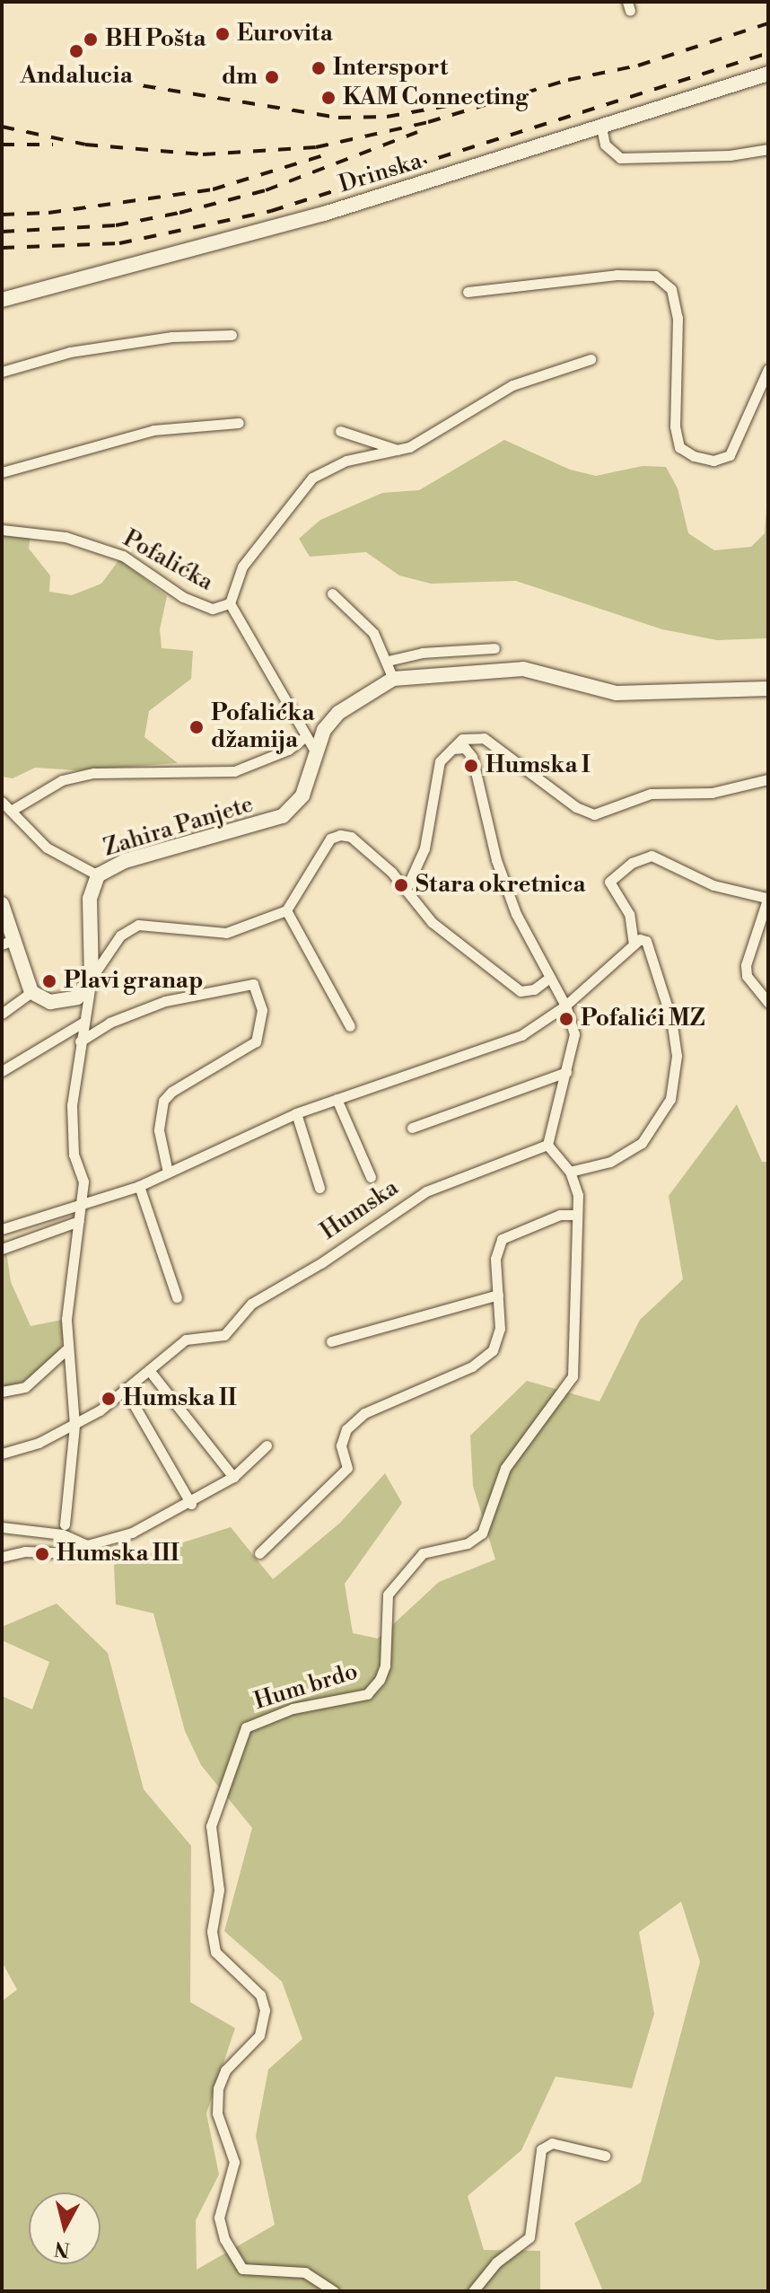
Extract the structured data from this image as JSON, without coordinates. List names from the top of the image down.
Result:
{
  "streets": {
    "street": [
      "Drinska",
      "Pofalićka",
      "Zahira Panjete",
      "Humska",
      "Hum brdo"
    ]
  },
  "crossings": [
    ["Humska", "Hum brdo"]
  ],
  "places": [
    "Eurovita",
    "BH Pošta",
    "Andalucia",
    "Intersport",
    "dm",
    "KAM Connecting",
    "Pofalićka džamija",
    "Humska I",
    "Stara okretnica",
    "Plavi granap",
    "Pofalići MZ",
    "Humska II",
    "Humska III"
  ],
  "north": "bottom"
}
